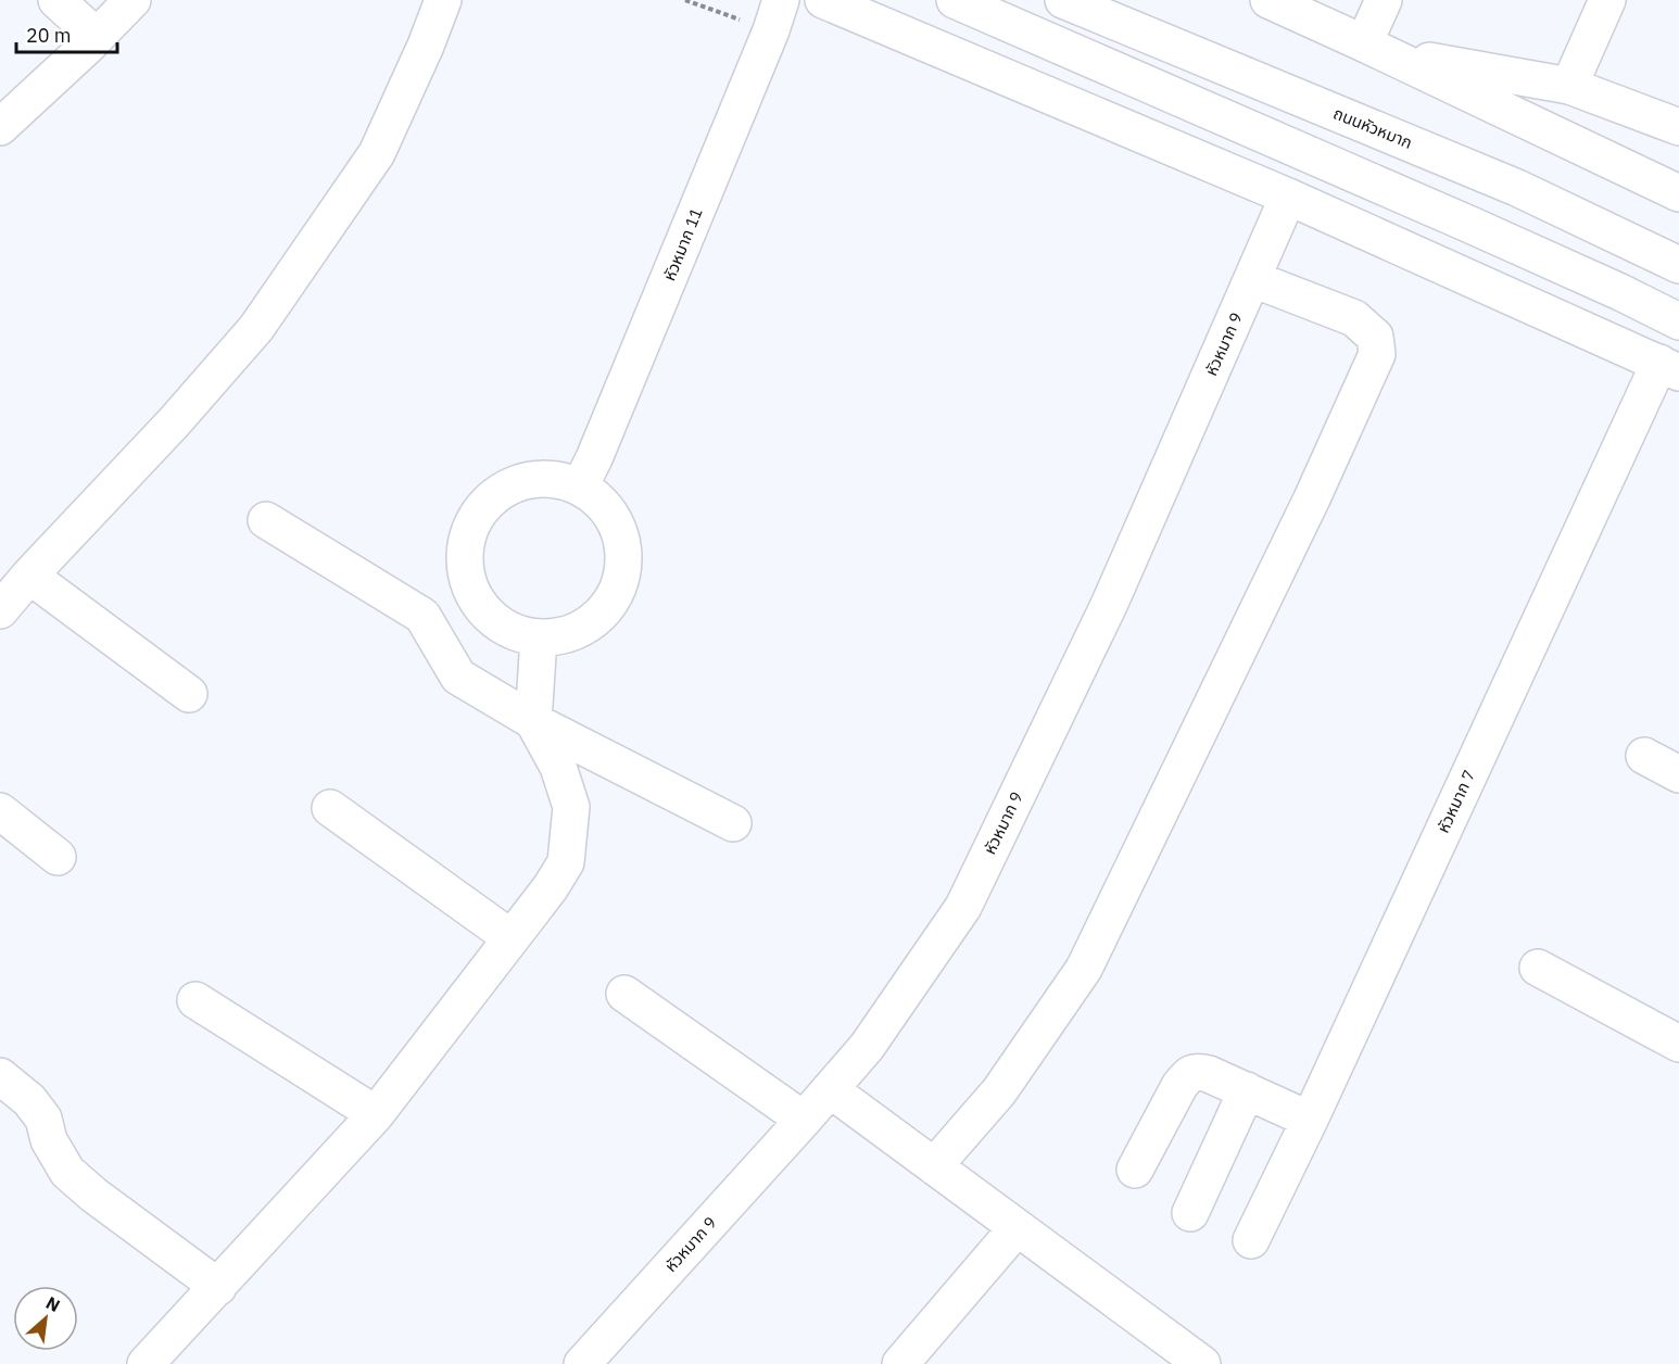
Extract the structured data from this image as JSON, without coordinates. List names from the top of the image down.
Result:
{
  "streets": {
    "street": [
      "ถนนหัวหมาก",
      "หัวหมาก 11",
      "หัวหมาก 9",
      "หัวหมาก 7"
    ]
  },
  "scale_bar": "20 m",
  "north": "top right"
}
